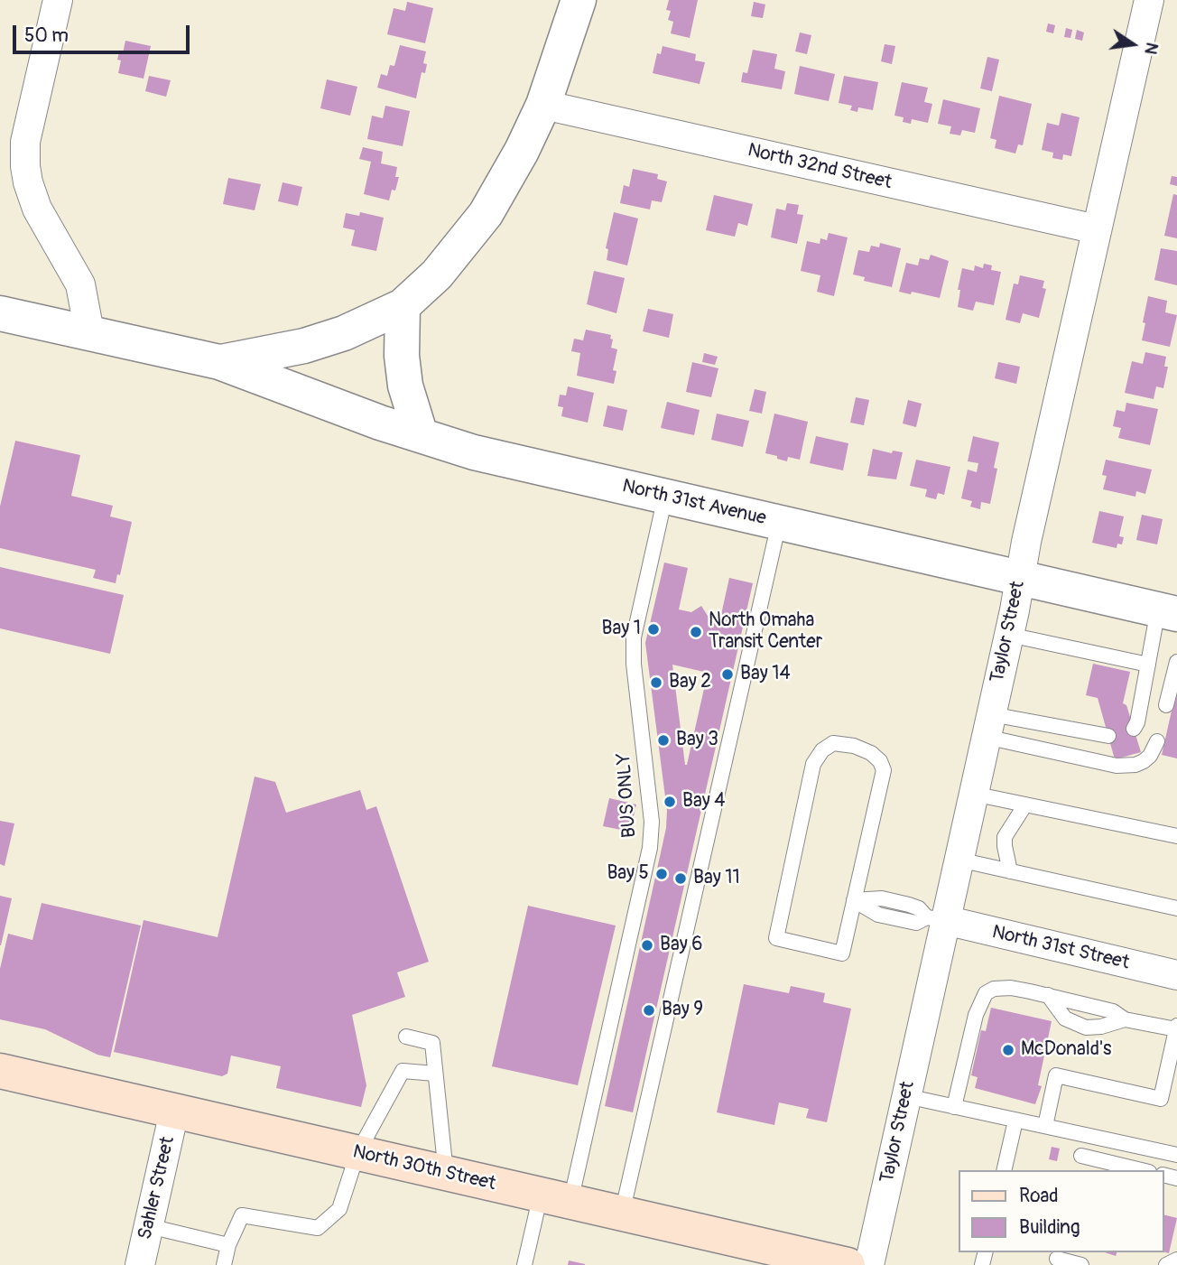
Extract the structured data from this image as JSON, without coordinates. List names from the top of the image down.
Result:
{
  "streets": {
    "main road": ["North 30th Street"],
    "street": [
      "North 32nd Street",
      "North 31st Avenue",
      "Taylor Street",
      "North 31st Street",
      "Sahler Street"
    ],
    "lane": ["BUS ONLY"]
  },
  "crossings": [
    ["North 32nd Street", "Taylor Street"],
    ["North 31st Avenue", "Taylor Street"],
    ["North 31st Avenue", "BUS ONLY"],
    ["Taylor Street", "North 31st Street"],
    ["BUS ONLY", "North 30th Street"],
    ["North 30th Street", "Sahler Street"]
  ],
  "places": [
    "Bay 1",
    "North Omaha Transit Center",
    "Bay 14",
    "Bay 2",
    "Bay 3",
    "Bay 4",
    "Bay 5",
    "Bay 11",
    "Bay 6",
    "Bay 9",
    "McDonald's"
  ],
  "legend": ["Road", "Building"],
  "scale_bar": "50 m",
  "north": "right"
}
